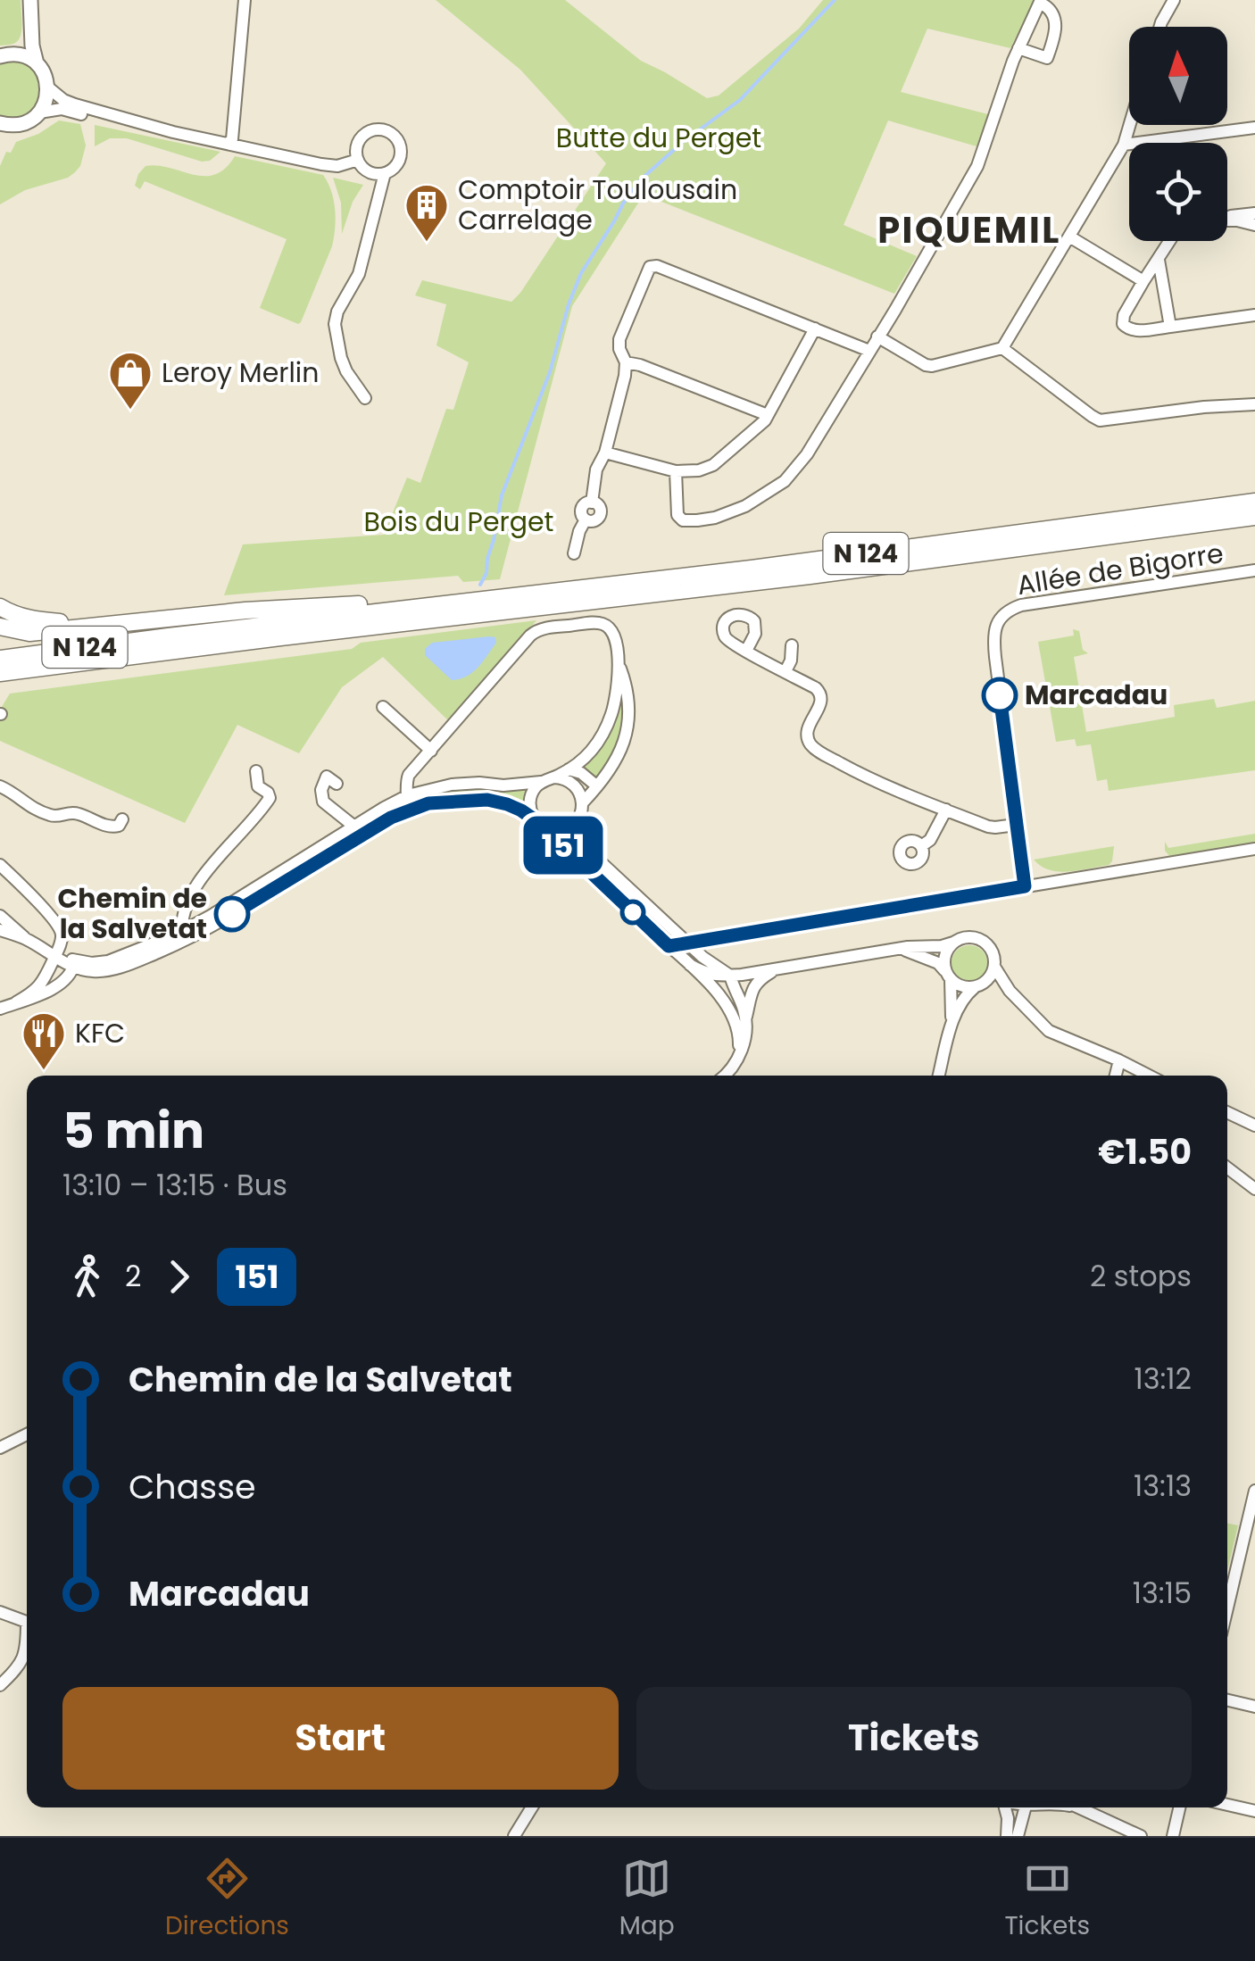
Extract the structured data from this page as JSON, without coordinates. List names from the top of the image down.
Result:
{
  "streets": {
    "highway": ["N 124"],
    "street": ["Allée de Bigorre"]
  },
  "districts": ["PIQUEMIL"],
  "parks": ["Butte du Perget", "Bois du Perget"],
  "places": {
    "building": ["Comptoir Toulousain Carrelage"],
    "shop": ["Leroy Merlin"],
    "other": ["Marcadau", "Chemin de la Salvetat"],
    "restaurant": ["KFC"]
  },
  "lines": ["bus line 151"],
  "north": "top",
  "page": {
    "on_map": "151",
    "heading": ["5 min", "13:10 – 13:15 · Bus", "€1.50"],
    "legs": ["2", "151", "2 stops"],
    "list": [
      {
        "name": "Chemin de la Salvetat",
        "value": "13:12"
      },
      {
        "name": "Chasse",
        "value": "13:13"
      },
      {
        "name": "Marcadau",
        "value": "13:15"
      }
    ],
    "buttons": ["Start", "Tickets"],
    "tabs": ["Directions", "Map", "Tickets"]
  }
}
